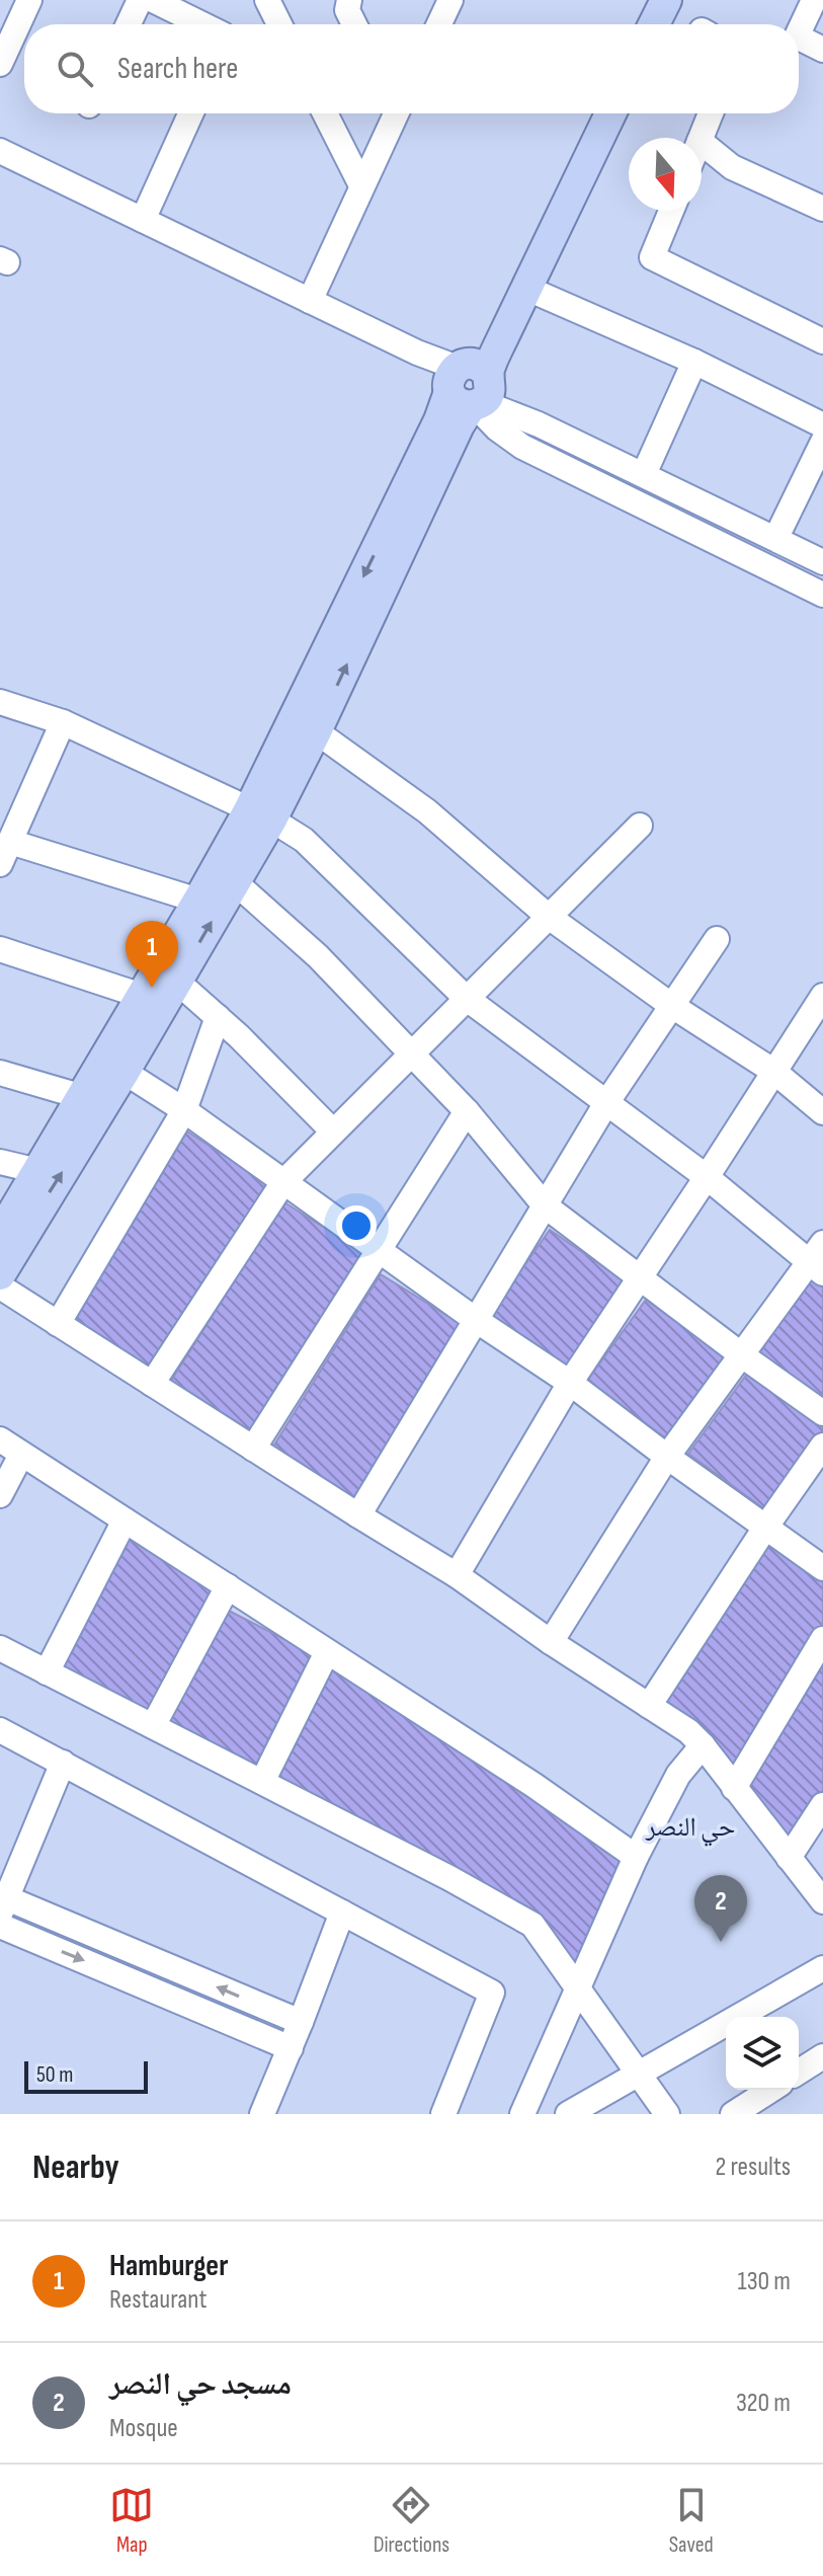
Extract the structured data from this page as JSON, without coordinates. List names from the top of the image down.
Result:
{
  "districts": ["حي النصر"],
  "scale_bar": "50 m",
  "north": "bottom",
  "page": {
    "search": "Search here",
    "pins": ["1", "2"],
    "scale": "50 m",
    "heading": ["Nearby", "2 results"],
    "list": [
      {
        "mark": "1",
        "name": "Hamburger",
        "note": "Restaurant",
        "value": "130 m"
      },
      {
        "mark": "2",
        "name": "مسجد حي النصر",
        "note": "Mosque",
        "value": "320 m"
      }
    ],
    "nav": ["Map", "Directions", "Saved"]
  }
}
